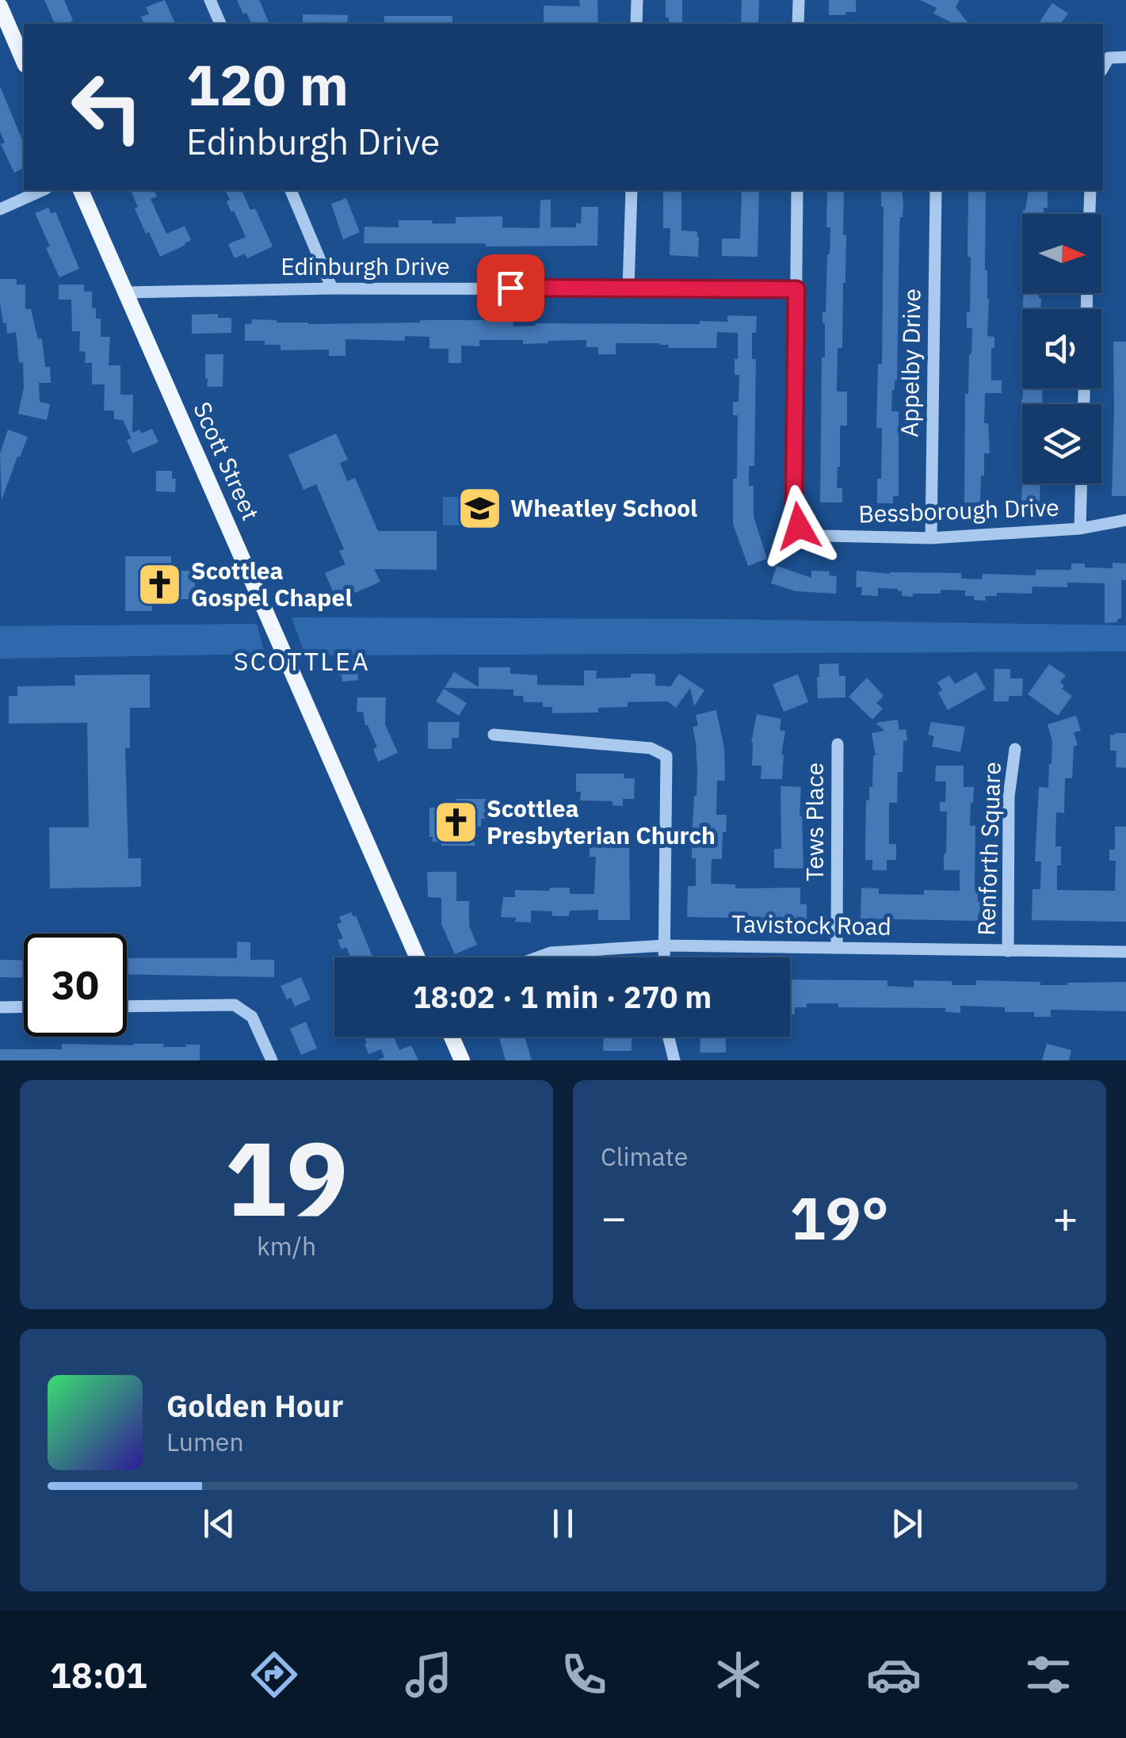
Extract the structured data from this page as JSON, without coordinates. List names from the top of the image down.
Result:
{
  "streets": {
    "main road": ["Scott Street"],
    "street": [
      "Edinburgh Drive",
      "Appelby Drive",
      "Bessborough Drive",
      "Tews Place",
      "Renforth Square",
      "Tavistock Road"
    ]
  },
  "crossings": [
    ["Edinburgh Drive", "Scott Street"],
    ["Edinburgh Drive", "Bessborough Drive"],
    ["Appelby Drive", "Bessborough Drive"],
    ["Tews Place", "Tavistock Road"],
    ["Renforth Square", "Tavistock Road"]
  ],
  "districts": ["SCOTTLEA"],
  "places": {
    "school or university": ["Wheatley School"],
    "church": ["Scottlea Gospel Chapel", "Scottlea Presbyterian Church"]
  },
  "north": "right",
  "page": {
    "turn": ["120 m", "Edinburgh Drive"],
    "limit": "30",
    "trip": "18:02 · 1 min · 270 m",
    "tile": [
      ["19", "km/h"],
      "Climate"
    ],
    "heat": ["−", "19°", "+"],
    "song": ["Golden Hour", "Lumen"],
    "tabs": "18:01"
  }
}
